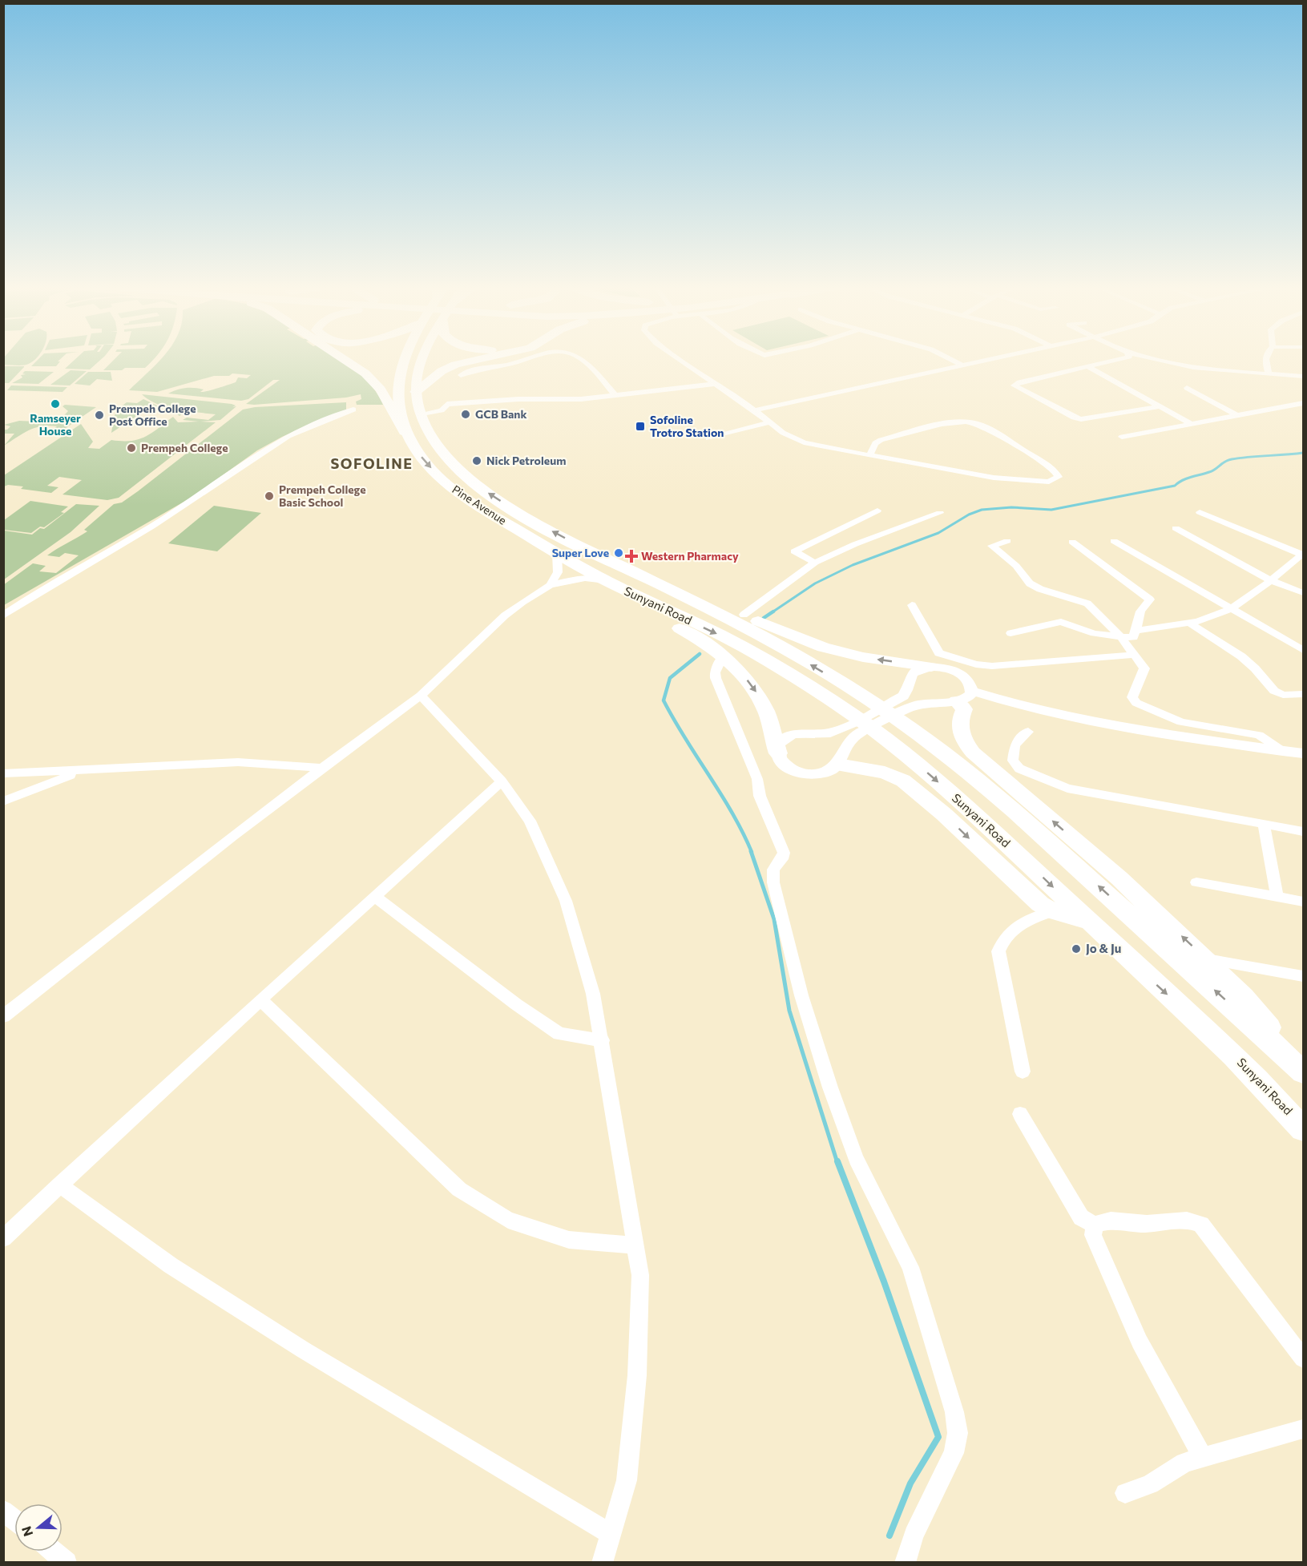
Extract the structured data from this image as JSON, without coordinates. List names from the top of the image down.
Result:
{
  "streets": {
    "main road": ["Pine Avenue", "Sunyani Road"]
  },
  "crossings": [
    ["Pine Avenue", "Sunyani Road"]
  ],
  "districts": ["SOFOLINE"],
  "places": {
    "other": [
      "Ramseyer House",
      "GCB Bank",
      "Prempeh College Post Office",
      "Prempeh College",
      "Nick Petroleum",
      "Prempeh College Basic School",
      "Super Love",
      "Jo & Ju"
    ],
    "transit": ["Sofoline Trotro Station"],
    "health": ["Western Pharmacy"]
  },
  "north": "left"
}
